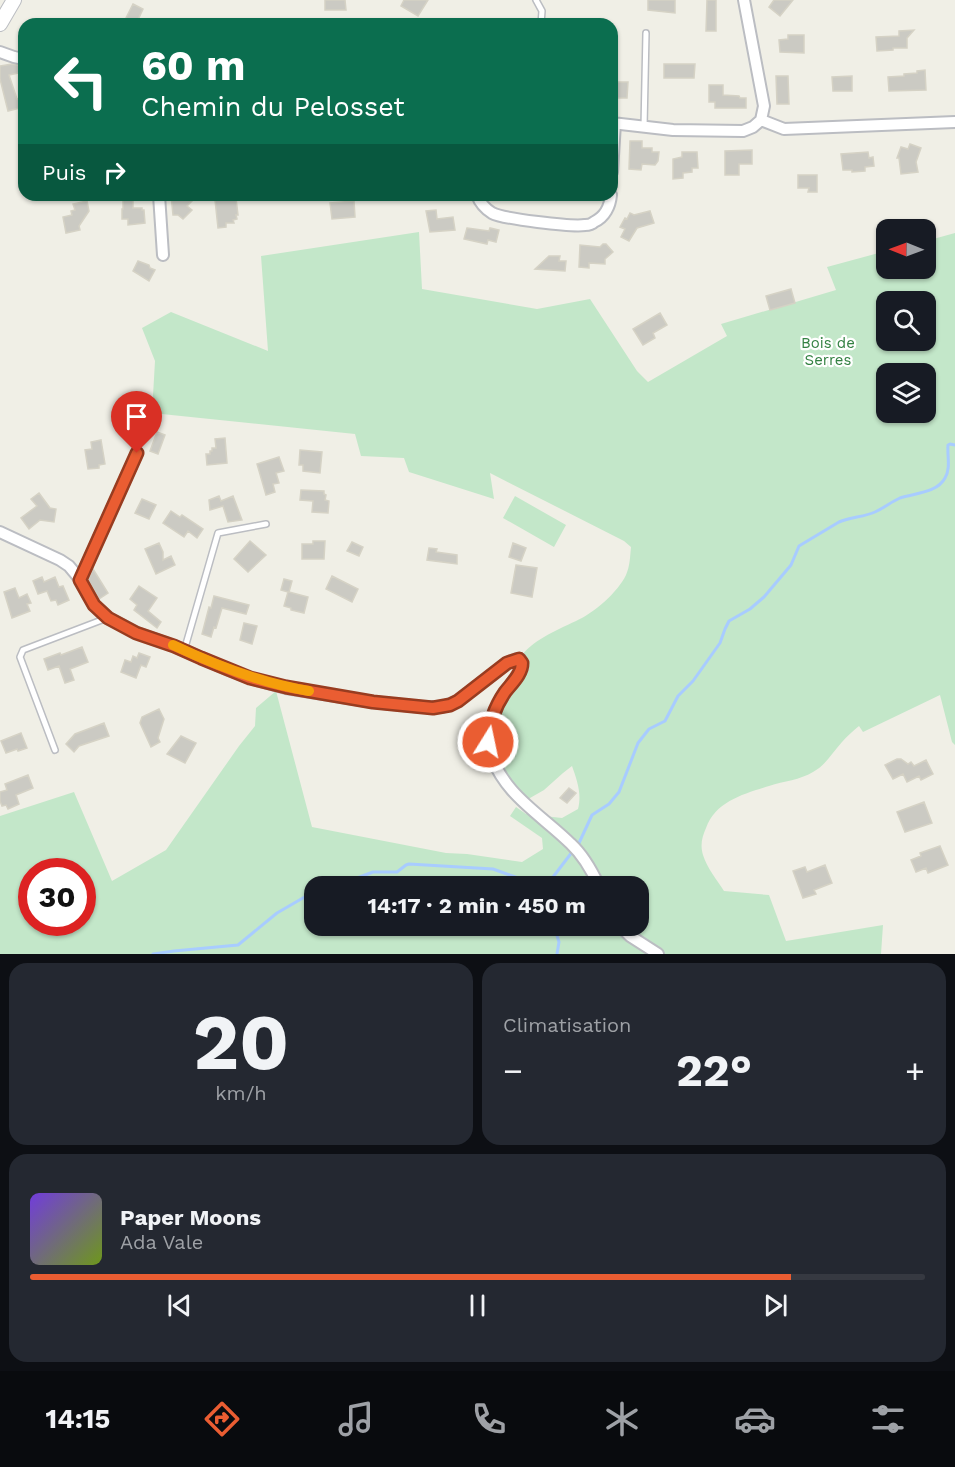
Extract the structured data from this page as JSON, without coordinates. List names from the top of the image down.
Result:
{
  "parks": ["Bois de Serres"],
  "north": "left",
  "page": {
    "turn": ["60 m", "Chemin du Pelosset"],
    "then": "Puis",
    "limit": "30",
    "trip": "14:17 · 2 min · 450 m",
    "tile": [
      ["20", "km/h"],
      "Climatisation"
    ],
    "heat": ["−", "22°", "+"],
    "song": ["Paper Moons", "Ada Vale"],
    "tabs": "14:15"
  }
}
